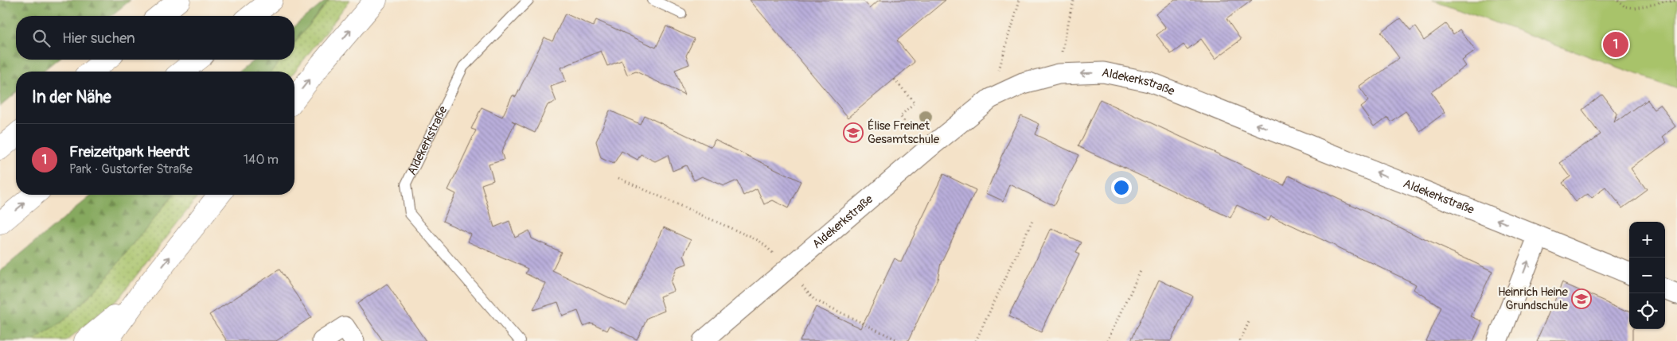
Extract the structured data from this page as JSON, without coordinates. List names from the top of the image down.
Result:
{
  "streets": {
    "street": ["Aldekerkstraße"]
  },
  "places": {
    "school or university": ["Élise Freinet Gesamtschule", "Heinrich Heine Grundschule"]
  },
  "page": {
    "search": "Hier suchen",
    "pins": "1",
    "heading": "In der Nähe",
    "list": [
      {
        "mark": "1",
        "name": "Freizeitpark Heerdt",
        "note": "Park · Gustorfer Straße",
        "value": "140 m"
      }
    ],
    "map_buttons": ["+", "−"]
  }
}
